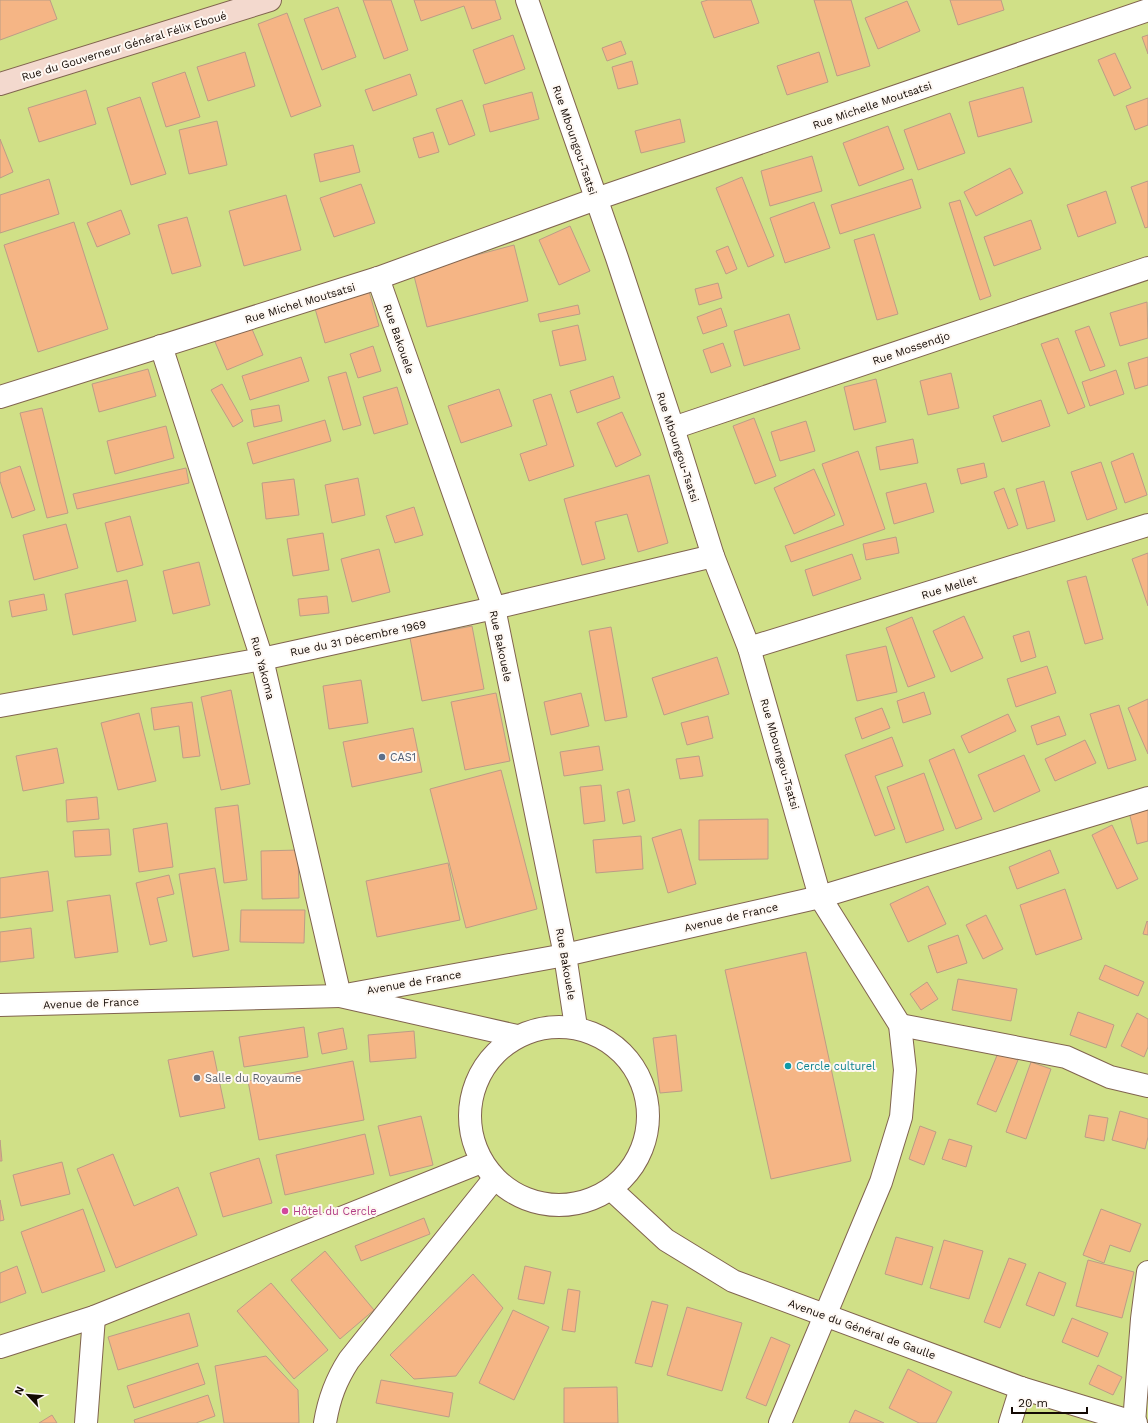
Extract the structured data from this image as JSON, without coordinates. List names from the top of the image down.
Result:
{
  "streets": {
    "main road": ["Rue du Gouverneur Général Félix Eboué"],
    "street": [
      "Rue Michelle Moutsatsi",
      "Rue Mboungou-Tsatsi",
      "Rue Michel Moutsatsi",
      "Rue Bakouele",
      "Rue Mossendjo",
      "Rue Mellet",
      "Rue du 31 Décembre 1969",
      "Rue Yakoma",
      "Avenue de France",
      "Avenue du Général de Gaulle"
    ]
  },
  "crossings": [
    ["Rue Michelle Moutsatsi", "Rue Mboungou-Tsatsi"],
    ["Rue Michelle Moutsatsi", "Rue Michel Moutsatsi"],
    ["Rue Mboungou-Tsatsi", "Rue Michel Moutsatsi"],
    ["Rue Mboungou-Tsatsi", "Rue Mossendjo"],
    ["Rue Mboungou-Tsatsi", "Rue Mellet"],
    ["Rue Mboungou-Tsatsi", "Rue du 31 Décembre 1969"],
    ["Rue Mboungou-Tsatsi", "Avenue de France"],
    ["Rue Michel Moutsatsi", "Rue Bakouele"],
    ["Rue Michel Moutsatsi", "Rue Yakoma"],
    ["Rue Bakouele", "Rue du 31 Décembre 1969"],
    ["Rue Bakouele", "Avenue de France"],
    ["Rue du 31 Décembre 1969", "Rue Yakoma"],
    ["Rue Yakoma", "Avenue de France"]
  ],
  "places": [
    "CAS1",
    "Cercle culturel",
    "Salle du Royaume",
    "Hôtel du Cercle"
  ],
  "scale_bar": "20 m",
  "north": "top left"
}
